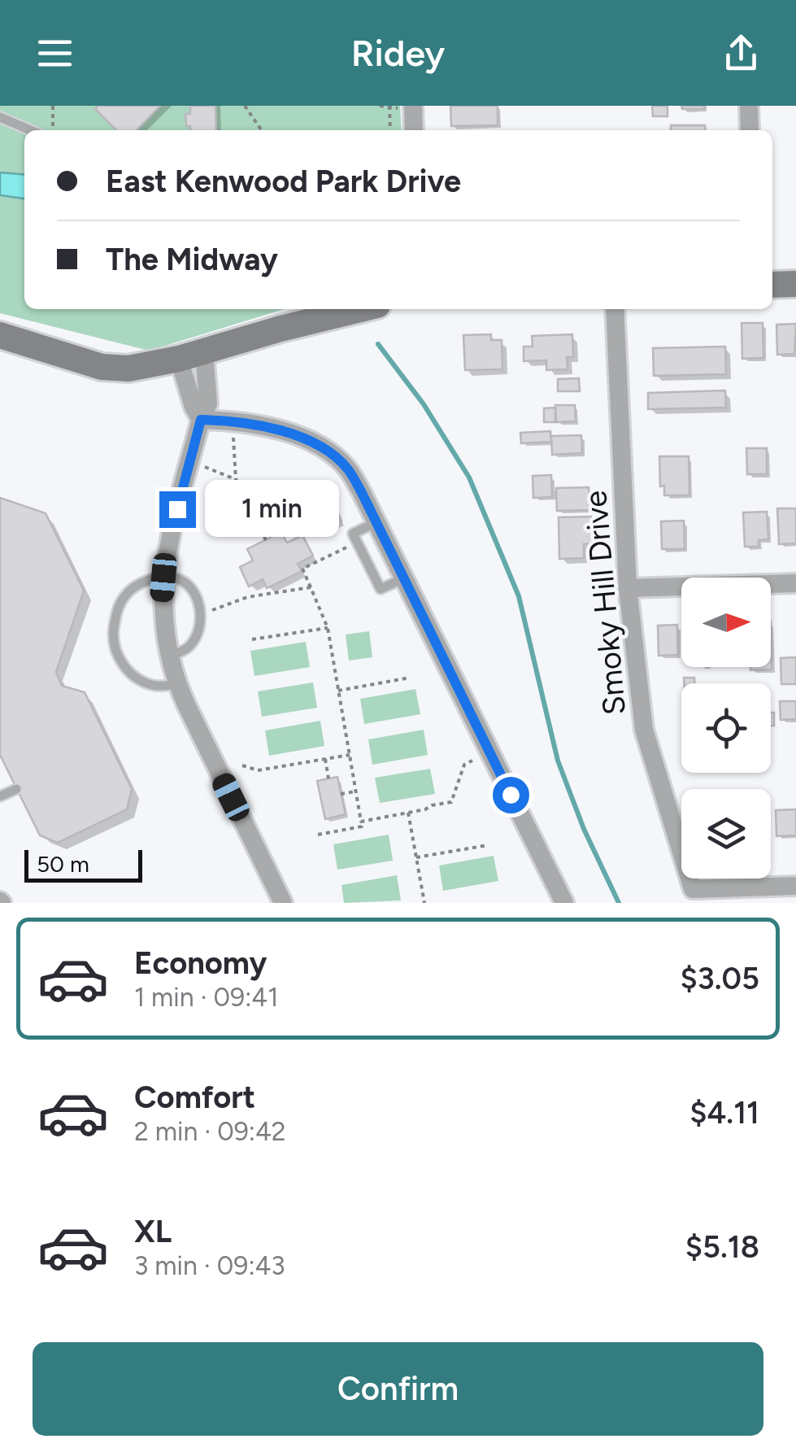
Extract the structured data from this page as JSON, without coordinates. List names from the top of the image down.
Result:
{
  "streets": {
    "street": ["Smoky Hill Drive"]
  },
  "scale_bar": "50 m",
  "north": "right",
  "page": {
    "header": "Ridey",
    "banner": ["East Kenwood Park Drive", "The Midway"],
    "bubble": "1 min",
    "scale": "50 m",
    "list": [
      {
        "name": "Economy",
        "note": "1 min · 09:41",
        "value": "$3.05"
      },
      {
        "name": "Comfort",
        "note": "2 min · 09:42",
        "value": "$4.11"
      },
      {
        "name": "XL",
        "note": "3 min · 09:43",
        "value": "$5.18"
      }
    ],
    "buttons": "Confirm"
  }
}
